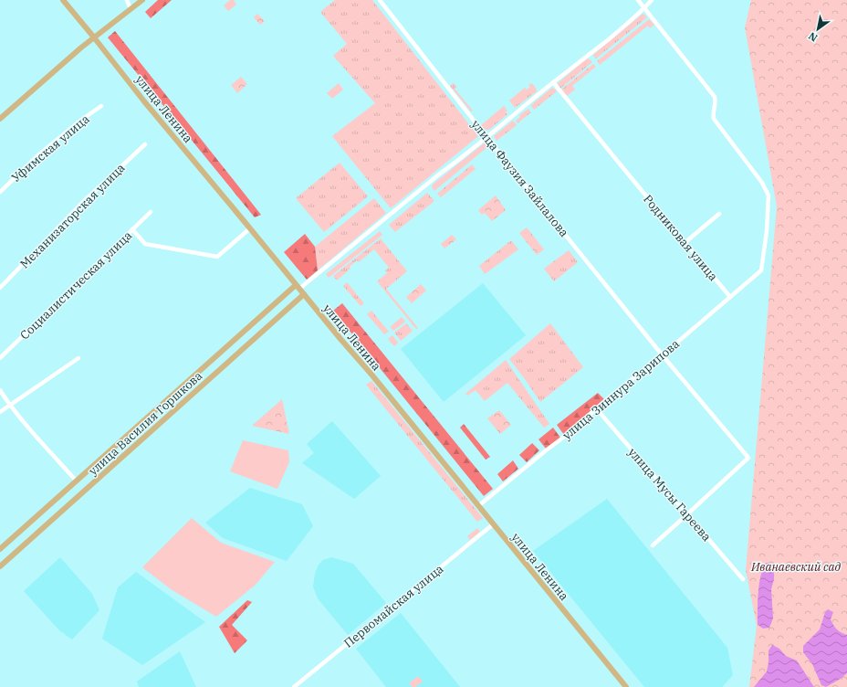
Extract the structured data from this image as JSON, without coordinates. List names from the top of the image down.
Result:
{
  "streets": {
    "main road": ["улица Ленина", "улица Василия Горшкова"],
    "street": [
      "Уфимская улица",
      "улица Фаузия Зайлалова",
      "Механизаторская улица",
      "Родниковая улица",
      "Социалистическая улица",
      "улица Зиннура Зарипова",
      "улица Мусы Гареева",
      "Первомайская улица"
    ]
  },
  "crossings": [
    ["улица Ленина", "улица Зиннура Зарипова"],
    ["улица Ленина", "улица Василия Горшкова"],
    ["улица Ленина", "Первомайская улица"],
    ["улица Фаузия Зайлалова", "улица Зиннура Зарипова"],
    ["улица Фаузия Зайлалова", "улица Мусы Гареева"],
    ["Родниковая улица", "улица Зиннура Зарипова"],
    ["улица Зиннура Зарипова", "улица Мусы Гареева"]
  ],
  "parks": ["Иванаевский сад"],
  "north": "bottom left"
}
